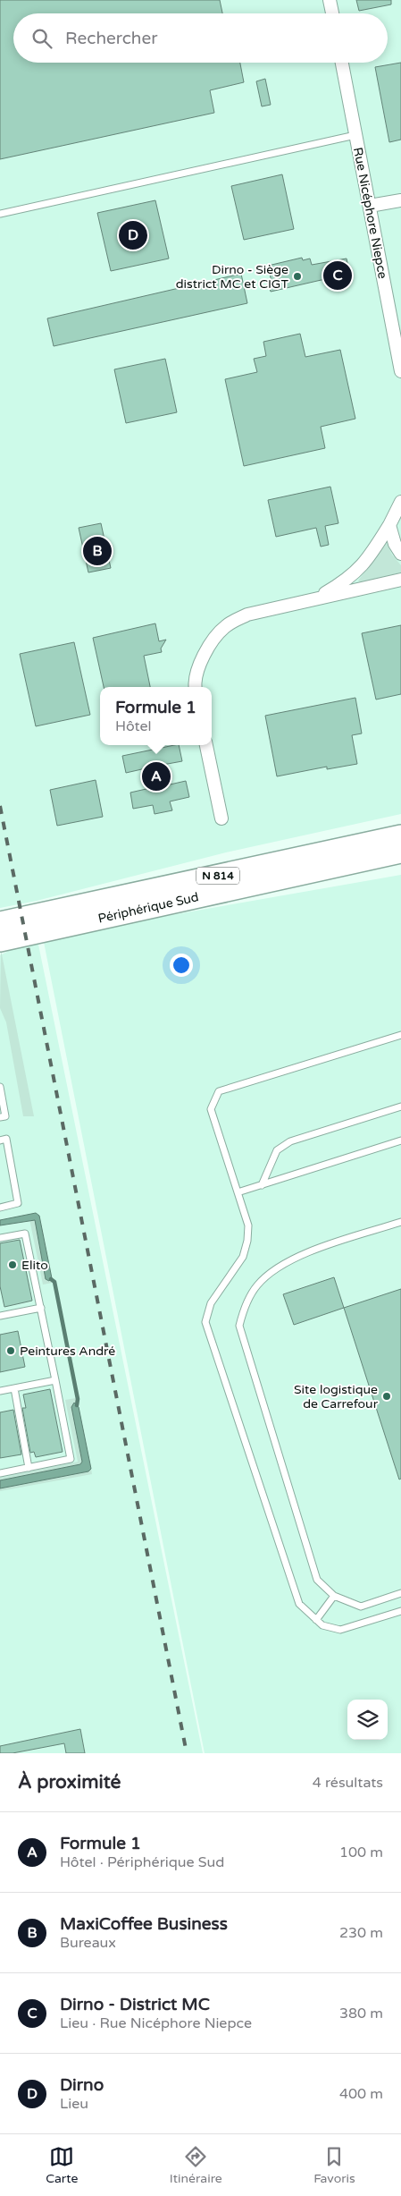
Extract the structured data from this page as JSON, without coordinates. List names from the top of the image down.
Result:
{
  "streets": {
    "highway": ["N 814", "Périphérique Sud"],
    "street": ["Rue Nicéphore Niepce"]
  },
  "places": [
    "Dirno - Siège district MC et CIGT",
    "Elito",
    "Peintures André",
    "Site logistique de Carrefour"
  ],
  "page": {
    "search": "Rechercher",
    "pins": [
      "D",
      "C",
      "B",
      "A"
    ],
    "popup": ["Formule 1", "Hôtel"],
    "heading": ["À proximité", "4 résultats"],
    "list": [
      {
        "mark": "A",
        "name": "Formule 1",
        "note": "Hôtel · Périphérique Sud",
        "value": "100 m"
      },
      {
        "mark": "B",
        "name": "MaxiCoffee Business",
        "note": "Bureaux",
        "value": "230 m"
      },
      {
        "mark": "C",
        "name": "Dirno - District MC",
        "note": "Lieu · Rue Nicéphore Niepce",
        "value": "380 m"
      },
      {
        "mark": "D",
        "name": "Dirno",
        "note": "Lieu",
        "value": "400 m"
      }
    ],
    "nav": ["Carte", "Itinéraire", "Favoris"]
  }
}
